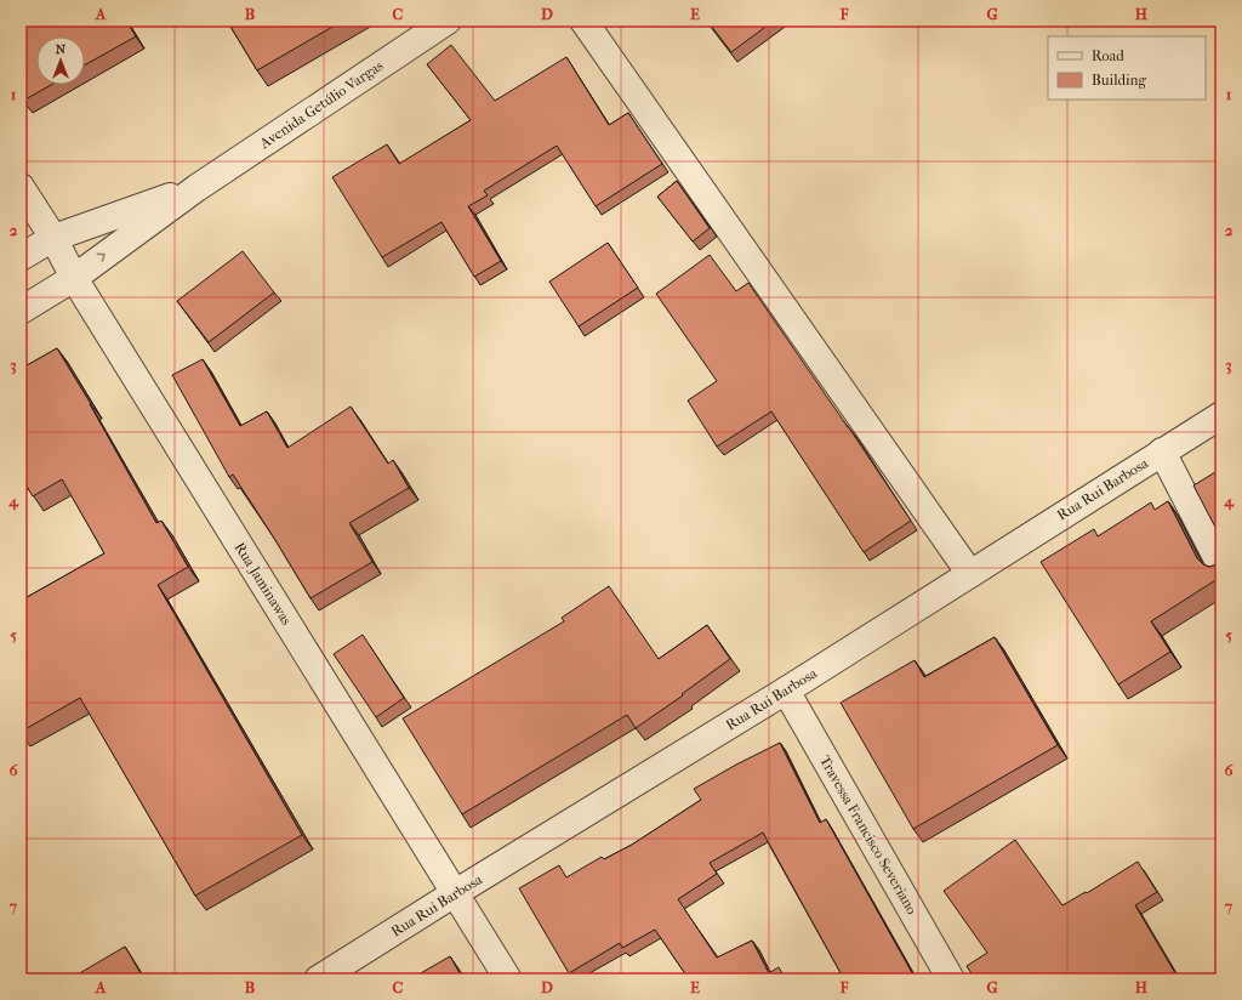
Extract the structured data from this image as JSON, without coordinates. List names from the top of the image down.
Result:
{
  "streets": {
    "street": [
      "Avenida Getúlio Vargas",
      "Rua Rui Barbosa",
      "Rua Jaminawas",
      "Travessa Francisco Severiano"
    ]
  },
  "crossings": [
    ["Avenida Getúlio Vargas", "Rua Jaminawas"],
    ["Rua Rui Barbosa", "Rua Jaminawas"],
    ["Rua Rui Barbosa", "Travessa Francisco Severiano"]
  ],
  "legend": ["Road", "Building"],
  "north": "top",
  "grid": {
    "columns": [
      "A",
      "B",
      "C",
      "D",
      "E",
      "F",
      "G",
      "H"
    ],
    "rows": [
      "1",
      "2",
      "3",
      "4",
      "5",
      "6",
      "7"
    ]
  }
}
